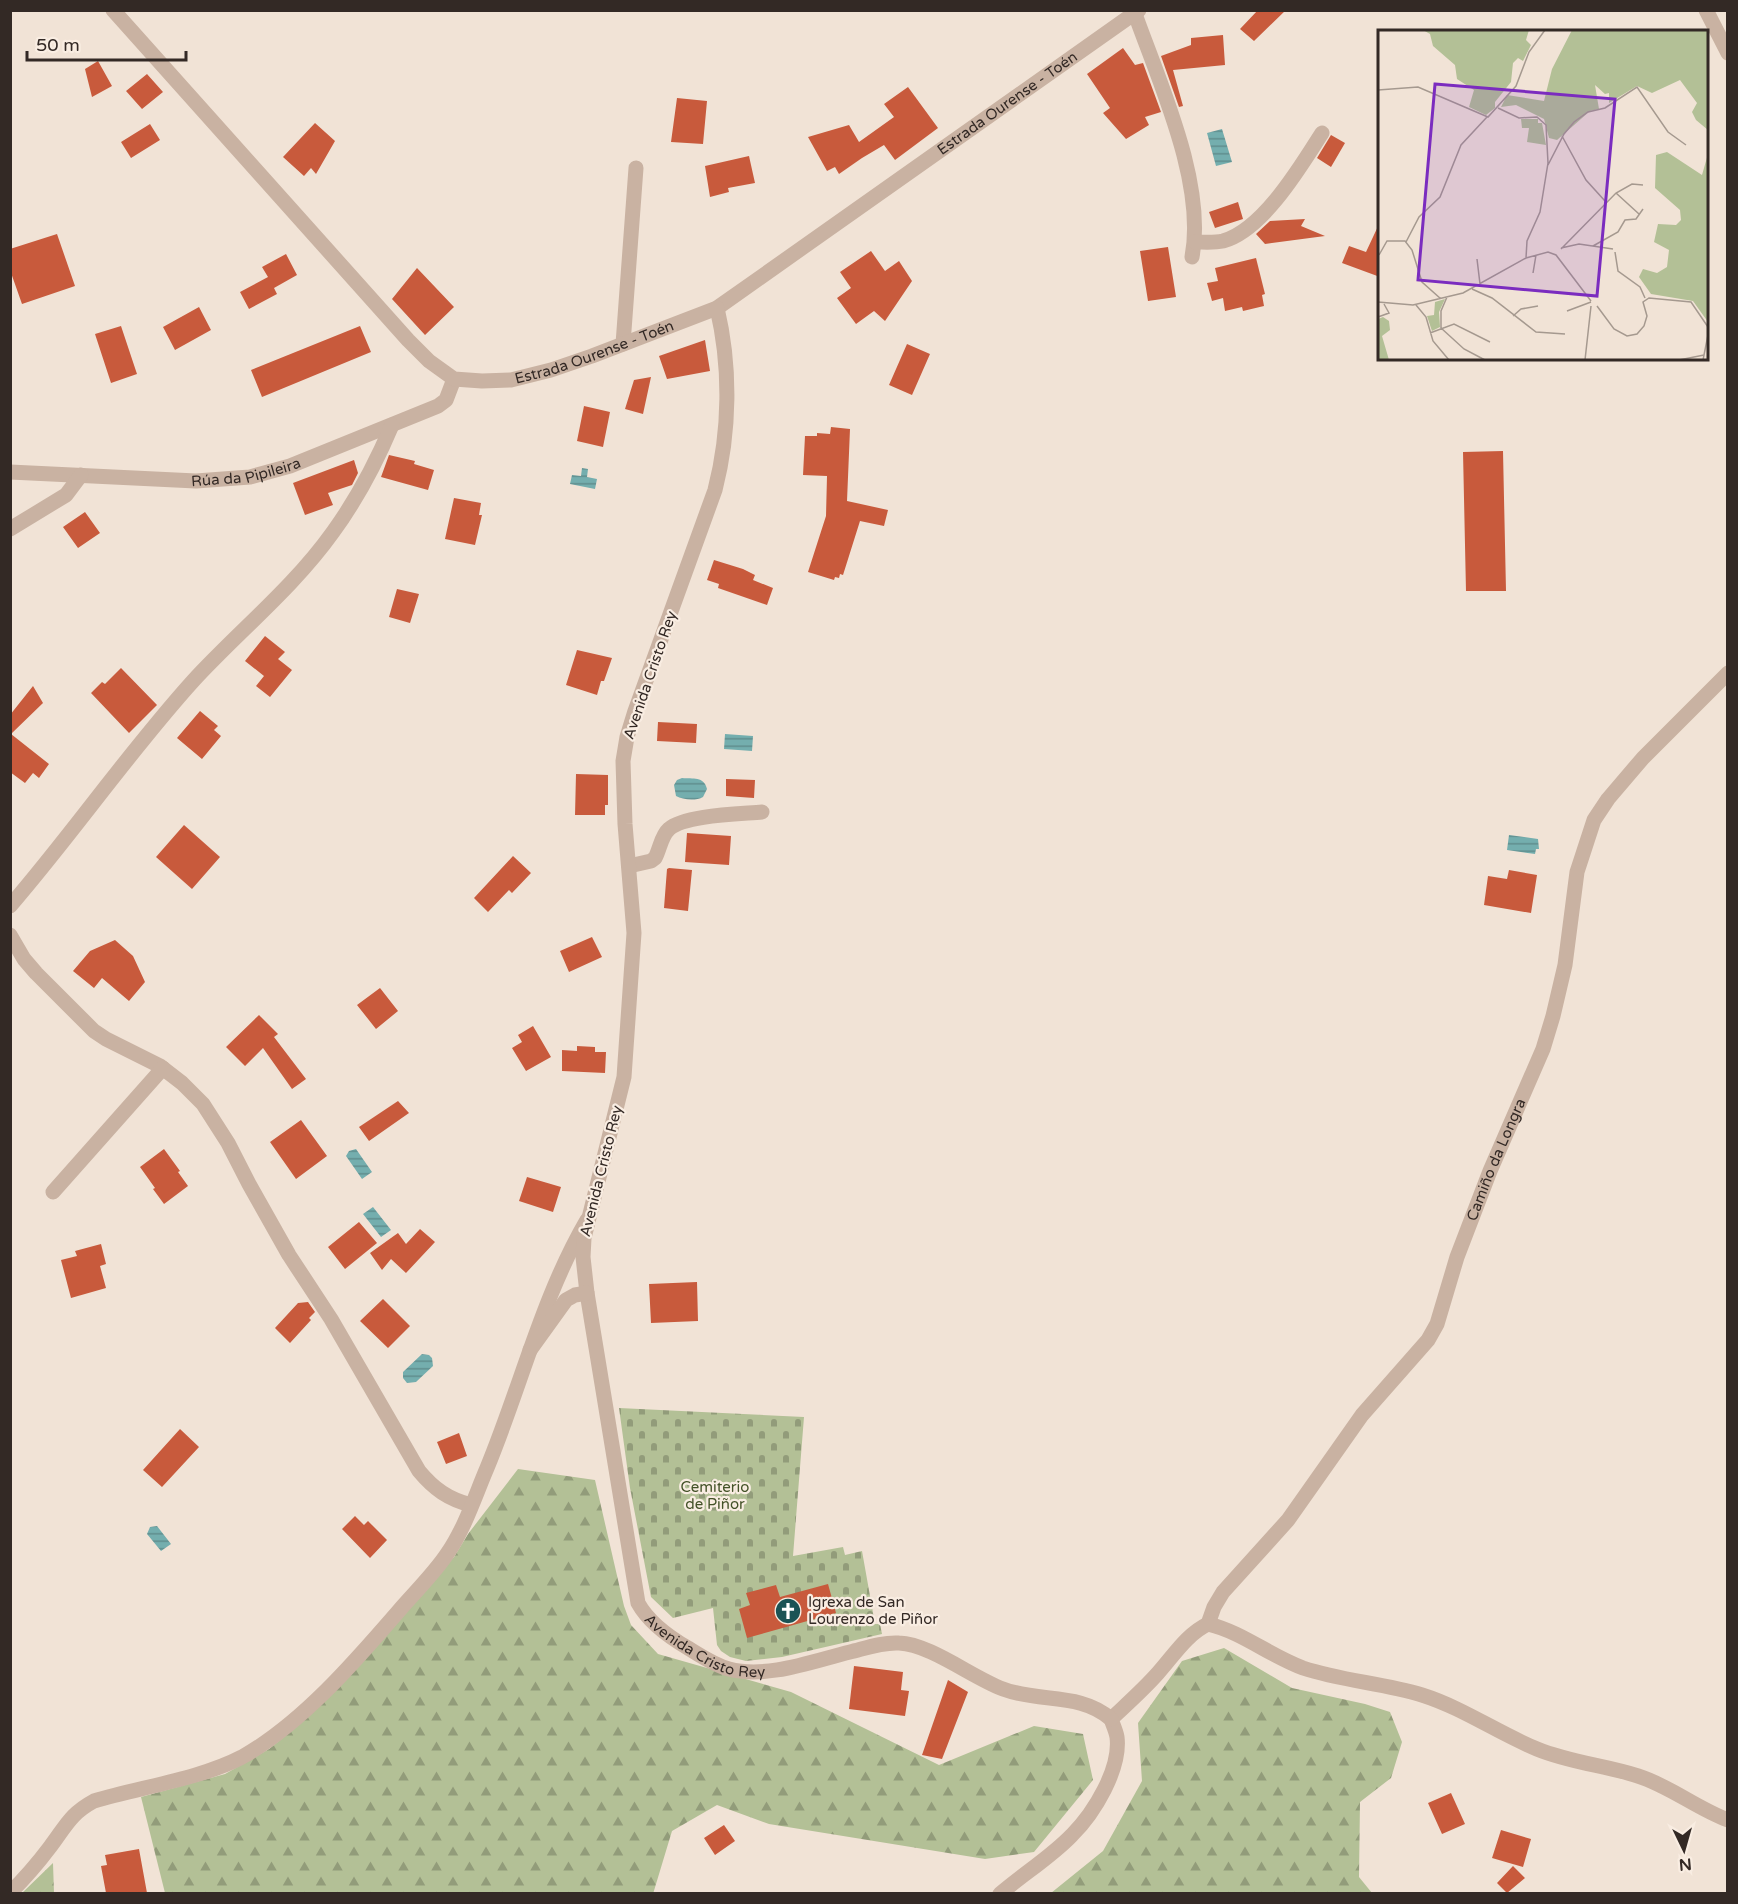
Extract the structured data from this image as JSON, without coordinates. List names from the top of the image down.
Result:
{
  "streets": {
    "street": [
      "Estrada Ourense - Toén",
      "Rúa da Pipileira",
      "Avenida Cristo Rey",
      "Camiño da Longra"
    ]
  },
  "crossings": [
    ["Estrada Ourense - Toén", "Rúa da Pipileira"],
    ["Estrada Ourense - Toén", "Avenida Cristo Rey"]
  ],
  "parks": ["Cemiterio de Piñor"],
  "places": {
    "church": ["Igrexa de San Lourenzo de Piñor"]
  },
  "scale_bar": "50 m",
  "north": "bottom"
}
